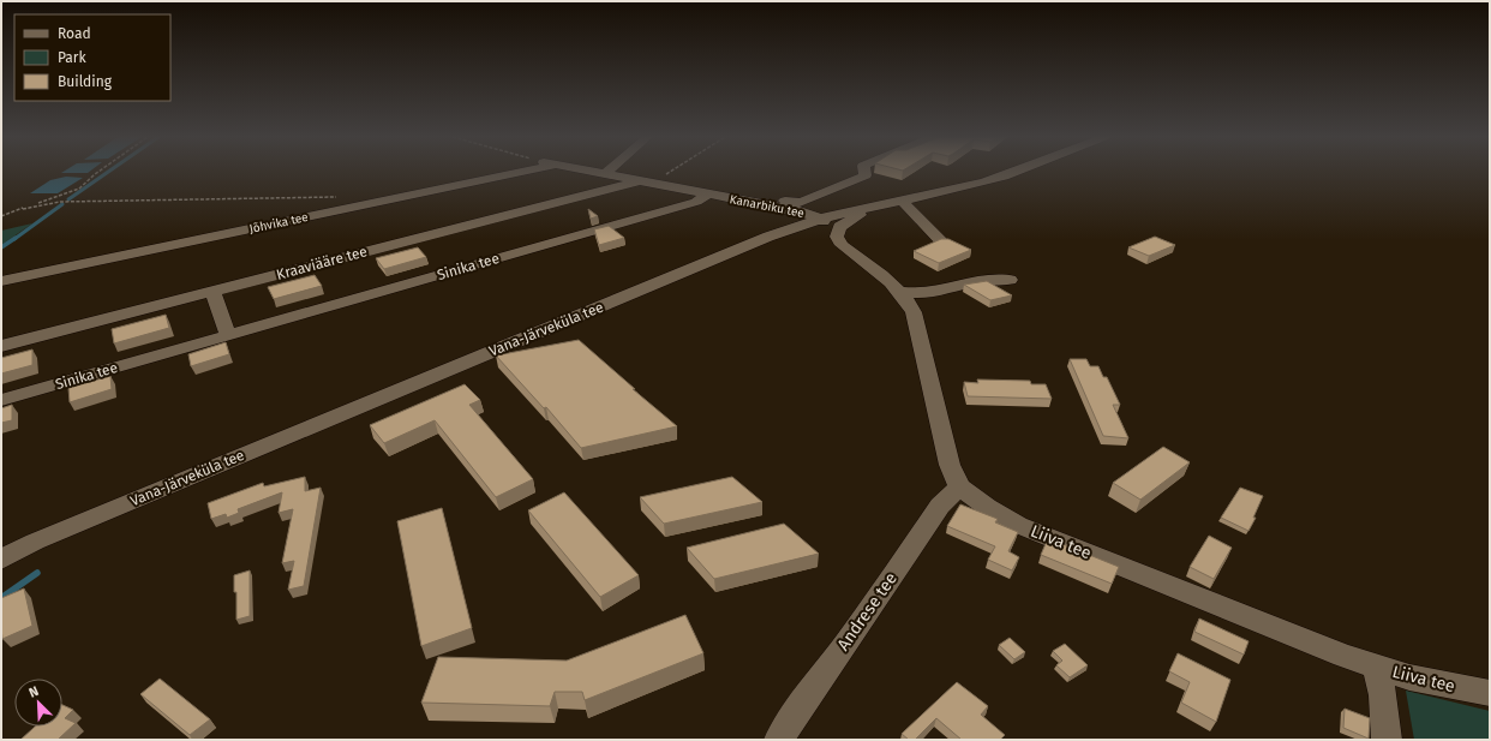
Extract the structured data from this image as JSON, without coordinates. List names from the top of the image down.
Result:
{
  "streets": {
    "street": [
      "Kanarbiku tee",
      "Jõhvika tee",
      "Kraaviääre tee",
      "Sinika tee",
      "Vana-Järveküla tee",
      "Liiva tee",
      "Andrese tee"
    ]
  },
  "crossings": [
    ["Kanarbiku tee", "Kraaviääre tee"],
    ["Kanarbiku tee", "Sinika tee"],
    ["Kanarbiku tee", "Vana-Järveküla tee"],
    ["Liiva tee", "Andrese tee"]
  ],
  "legend": ["Road", "Park", "Building"],
  "north": "top left"
}
